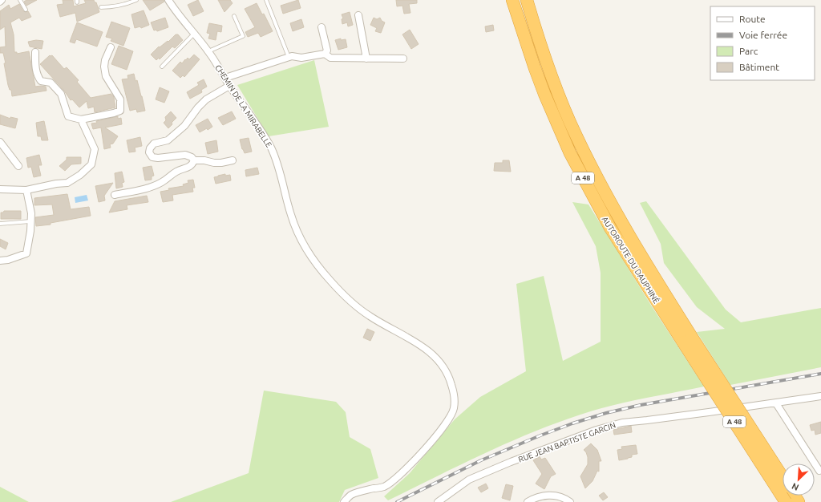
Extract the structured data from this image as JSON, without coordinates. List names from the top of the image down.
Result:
{
  "streets": {
    "highway": ["A 48", "AUTOROUTE DU DAUPHINÉ"],
    "street": ["CHEMIN DE LA MIRABELLE", "RUE JEAN BAPTISTE GARCIN"]
  },
  "legend": [
    "Route",
    "Voie ferrée",
    "Parc",
    "Bâtiment"
  ],
  "north": "bottom left"
}
